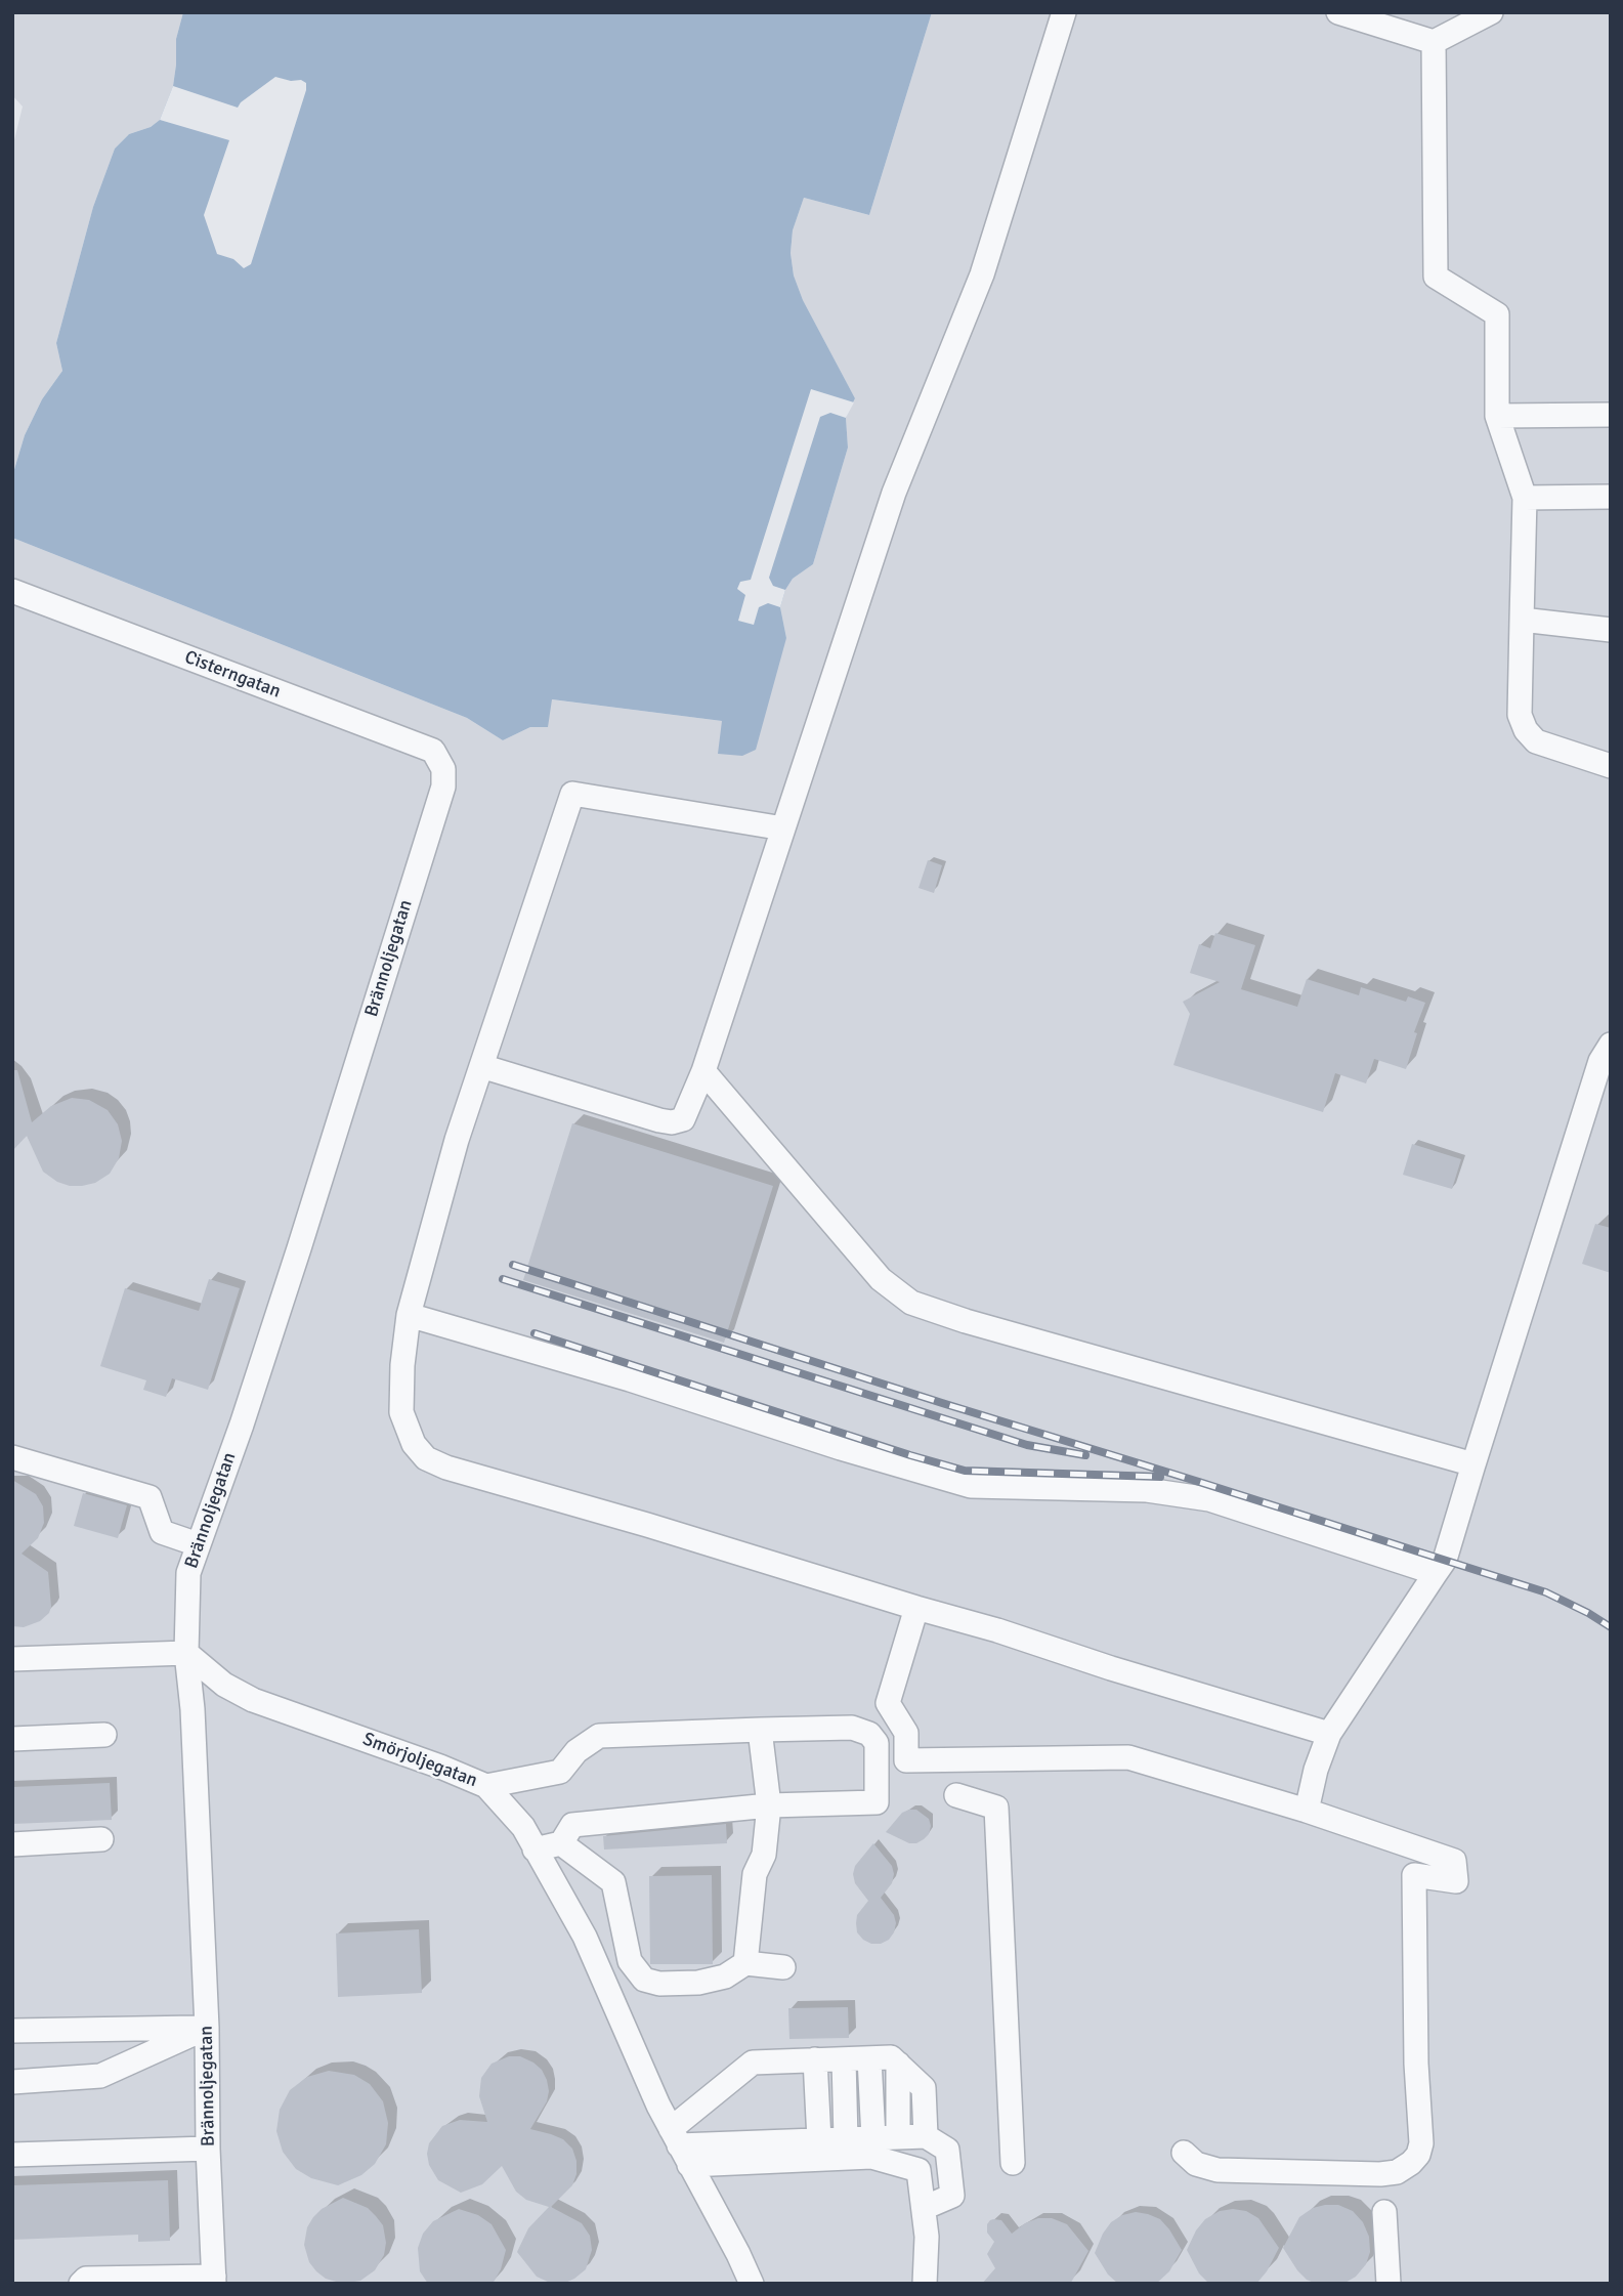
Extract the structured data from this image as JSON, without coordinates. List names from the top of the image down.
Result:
{
  "streets": {
    "lane": ["Cisterngatan", "Brännoljegatan", "Smörjoljegatan"]
  },
  "crossings": [
    ["Cisterngatan", "Brännoljegatan"],
    ["Brännoljegatan", "Smörjoljegatan"]
  ]
}
